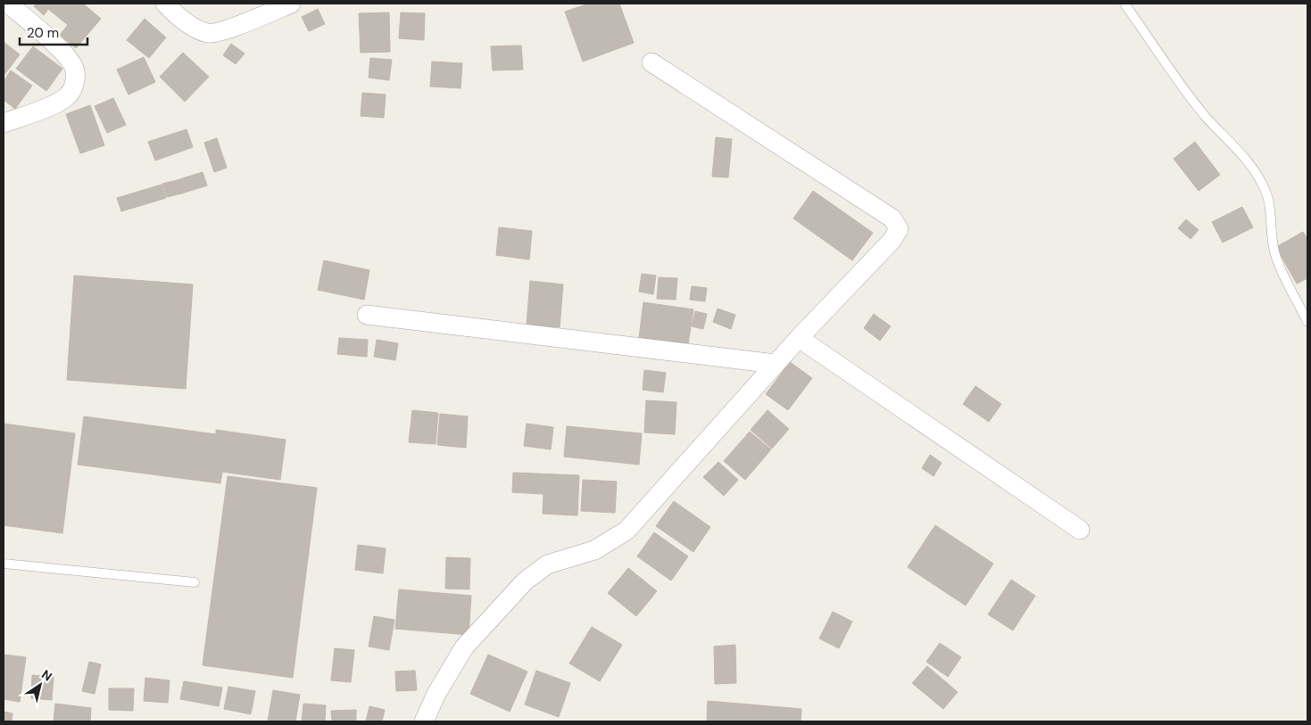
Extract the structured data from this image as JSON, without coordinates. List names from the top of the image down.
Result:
{
  "scale_bar": "20 m",
  "north": "top right"
}
